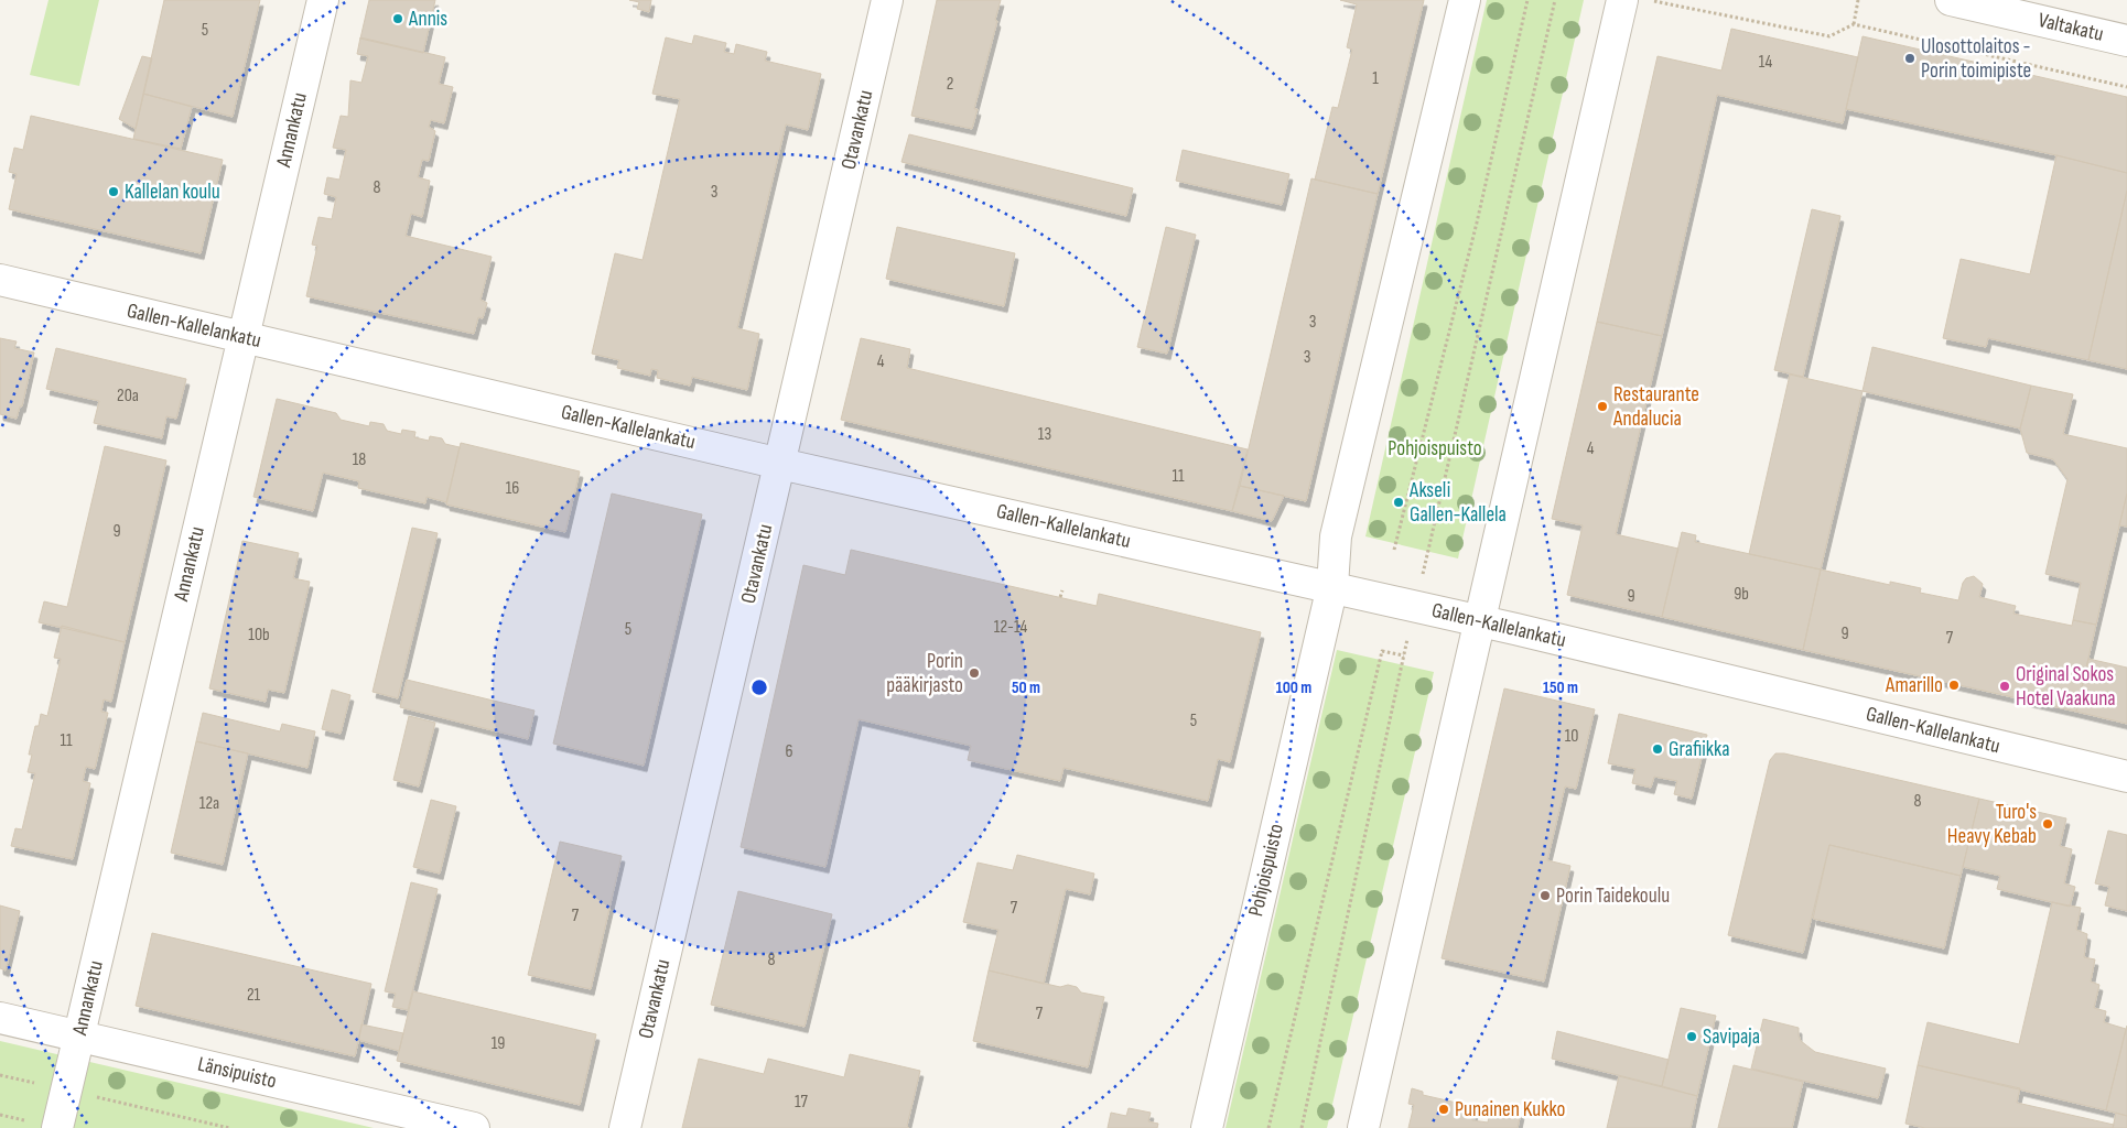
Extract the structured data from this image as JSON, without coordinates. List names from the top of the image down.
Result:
{
  "streets": {
    "street": [
      "Valtakatu",
      "Annankatu",
      "Otavankatu",
      "Gallen-Kallelankatu",
      "Pohjoispuisto",
      "Länsipuisto"
    ]
  },
  "crossings": [
    ["Annankatu", "Gallen-Kallelankatu"],
    ["Annankatu", "Länsipuisto"],
    ["Otavankatu", "Gallen-Kallelankatu"],
    ["Gallen-Kallelankatu", "Pohjoispuisto"]
  ],
  "parks": ["Pohjoispuisto"],
  "places": [
    "Annis",
    "Ulosottolaitos - Porin toimipiste",
    "Kallelan koulu",
    "Restaurante Andalucia",
    "Akseli Gallen-Kallela",
    "Porin pääkirjasto",
    "Amarillo",
    "Original Sokos Hotel Vaakuna",
    "Grafiikka",
    "Turo's Heavy Kebab",
    "Porin Taidekoulu",
    "Savipaja",
    "Punainen Kukko"
  ],
  "house_numbers": [
    "5",
    "14",
    "1",
    "2",
    "8",
    "3",
    "3",
    "3",
    "4",
    "20a",
    "13",
    "4",
    "18",
    "11",
    "16",
    "9",
    "9b",
    "9",
    "12-14",
    "5",
    "9",
    "10b",
    "7",
    "5",
    "10",
    "11",
    "6",
    "8",
    "12a",
    "7",
    "7",
    "8",
    "21",
    "7",
    "19",
    "17"
  ],
  "rings": ["50 m", "100 m", "150 m"]
}
